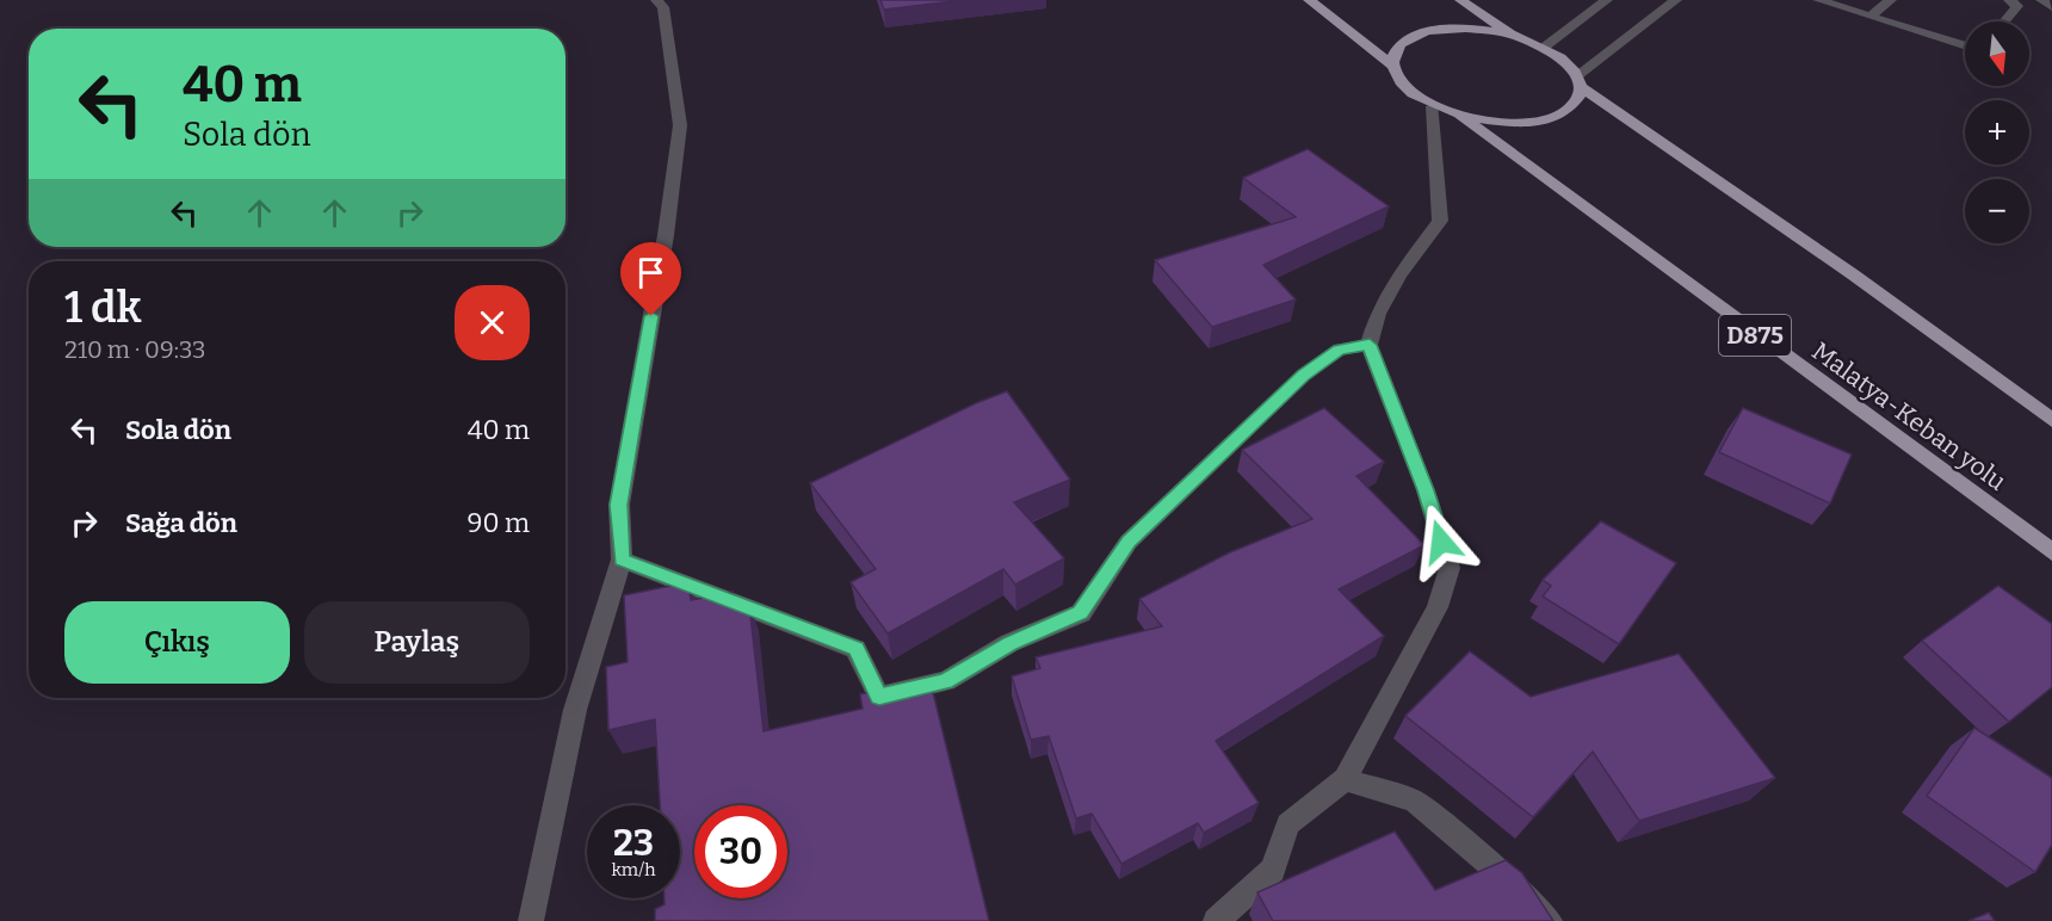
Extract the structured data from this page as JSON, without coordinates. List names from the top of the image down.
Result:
{
  "streets": {
    "highway": ["D875", "Malatya-Keban yolu"]
  },
  "crossings": [
    ["D875", "Malatya-Keban yolu"]
  ],
  "north": "bottom",
  "page": {
    "map_buttons": ["+", "−"],
    "turn": ["40 m", "Sola dön"],
    "heading": ["1 dk", "210 m · 09:33"],
    "list": [
      {
        "name": "Sola dön",
        "value": "40 m"
      },
      {
        "name": "Sağa dön",
        "value": "90 m"
      }
    ],
    "buttons": ["Çıkış", "Paylaş"],
    "speed": "23 km/h",
    "limit": "30"
  }
}
